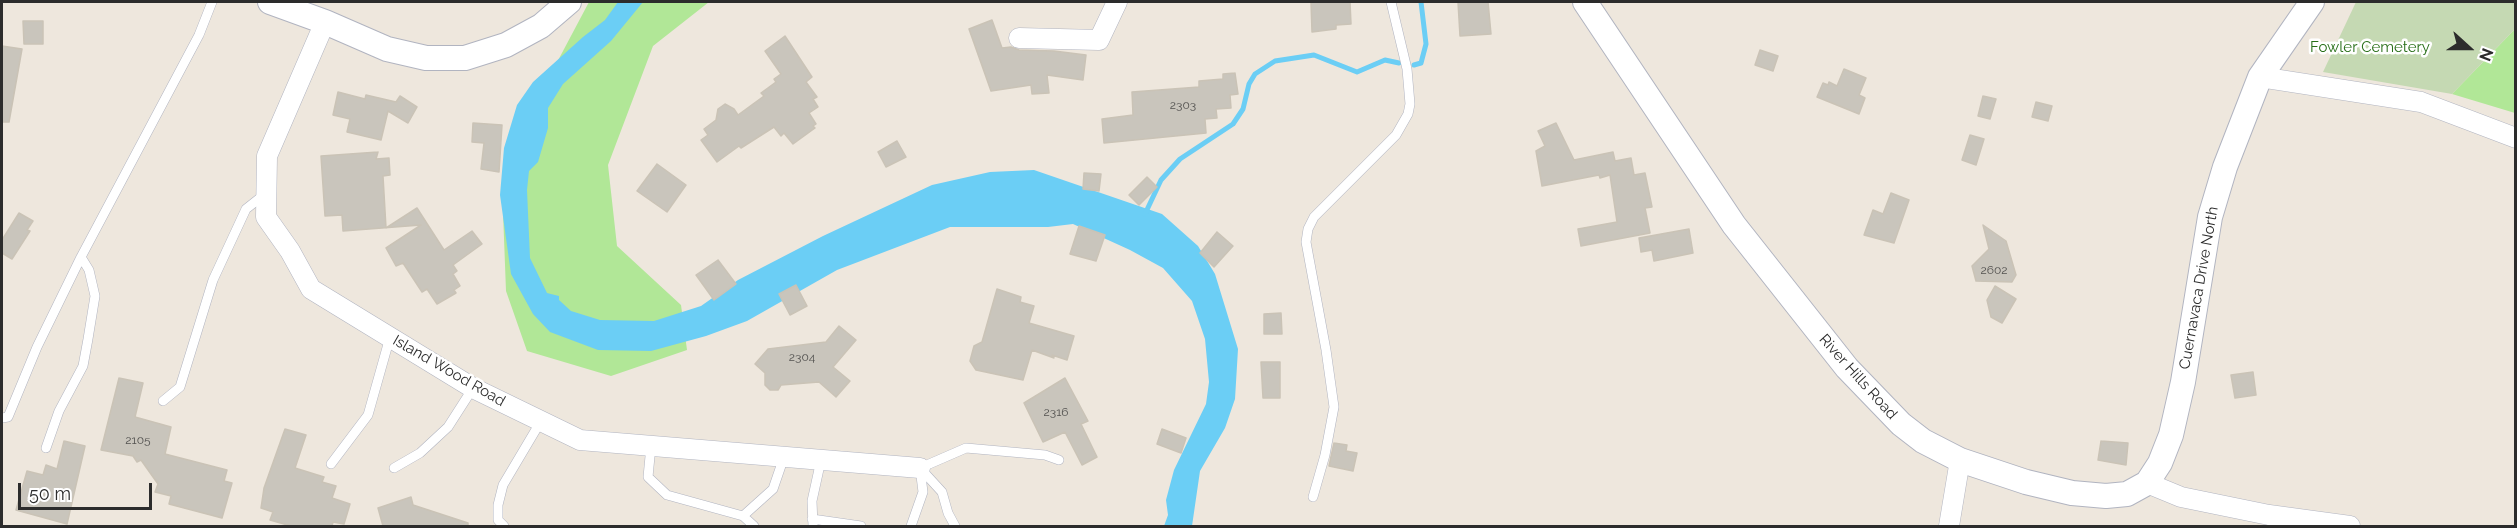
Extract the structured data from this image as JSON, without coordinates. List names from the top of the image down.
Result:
{
  "streets": {
    "street": ["Cuernavaca Drive North", "Island Wood Road", "River Hills Road"]
  },
  "crossings": [
    ["Cuernavaca Drive North", "River Hills Road"]
  ],
  "parks": ["Fowler Cemetery"],
  "house_numbers": [
    "2303",
    "2602",
    "2304",
    "2316",
    "2105"
  ],
  "scale_bar": "50 m",
  "north": "right"
}
